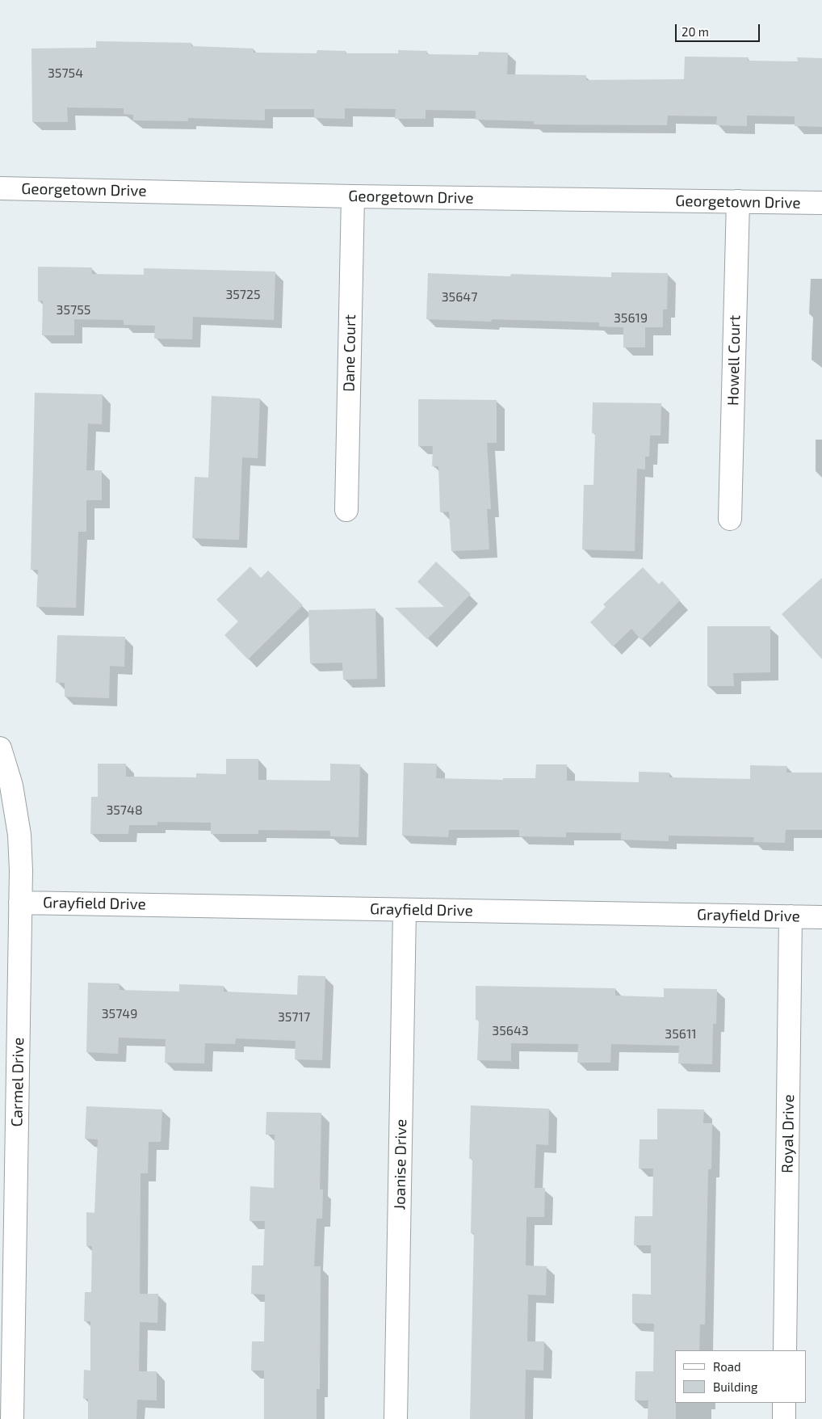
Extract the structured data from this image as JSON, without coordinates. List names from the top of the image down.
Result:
{
  "streets": {
    "street": [
      "Georgetown Drive",
      "Dane Court",
      "Howell Court",
      "Grayfield Drive",
      "Carmel Drive",
      "Royal Drive",
      "Joanise Drive"
    ]
  },
  "crossings": [
    ["Georgetown Drive", "Dane Court"],
    ["Georgetown Drive", "Howell Court"],
    ["Grayfield Drive", "Carmel Drive"],
    ["Grayfield Drive", "Royal Drive"],
    ["Grayfield Drive", "Joanise Drive"]
  ],
  "house_numbers": [
    "35754",
    "35725",
    "35647",
    "35755",
    "35619",
    "35748",
    "35749",
    "35717",
    "35643",
    "35611"
  ],
  "legend": ["Road", "Building"],
  "scale_bar": "20 m"
}
